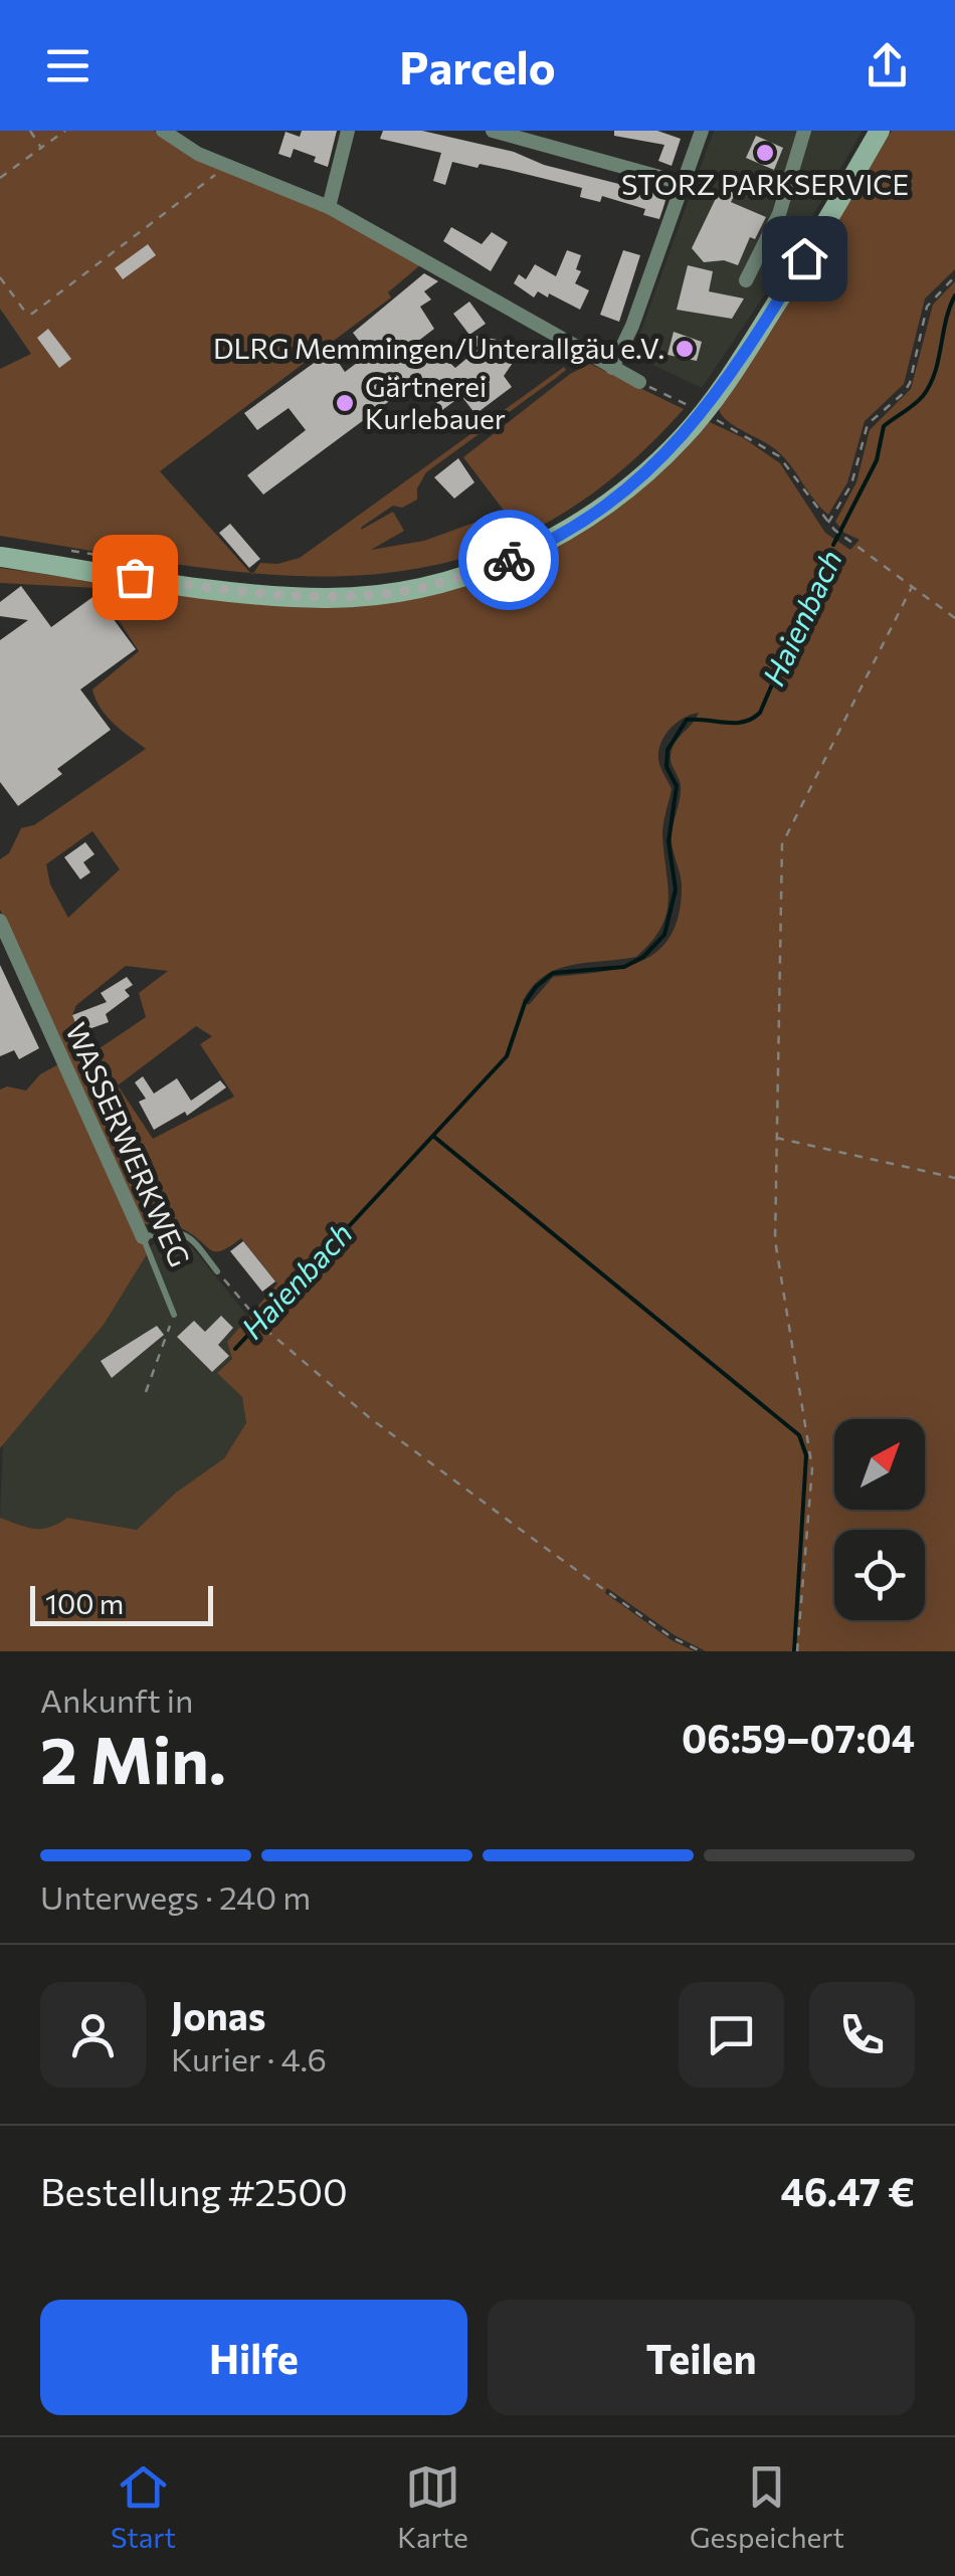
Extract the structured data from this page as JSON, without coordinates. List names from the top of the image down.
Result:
{
  "streets": {
    "street": ["WASSERWERKWEG"]
  },
  "water": ["Haienbach"],
  "places": ["STORZ PARKSERVICE", "DLRG Memmingen/Unterallgäu e.V.", "Gärtnerei Kurlebauer"],
  "scale_bar": "100 m",
  "north": "top right",
  "page": {
    "header": "Parcelo",
    "scale": "100 m",
    "heading": ["2 Min.", "Ankunft in", "06:59–07:04"],
    "panel": [
      "Jonas",
      "Kurier · 4.6",
      "Bestellung #2500",
      "46.47 €"
    ],
    "bar": "Unterwegs · 240 m",
    "buttons": ["Hilfe", "Teilen"],
    "tabs": ["Start", "Karte", "Gespeichert"]
  }
}
